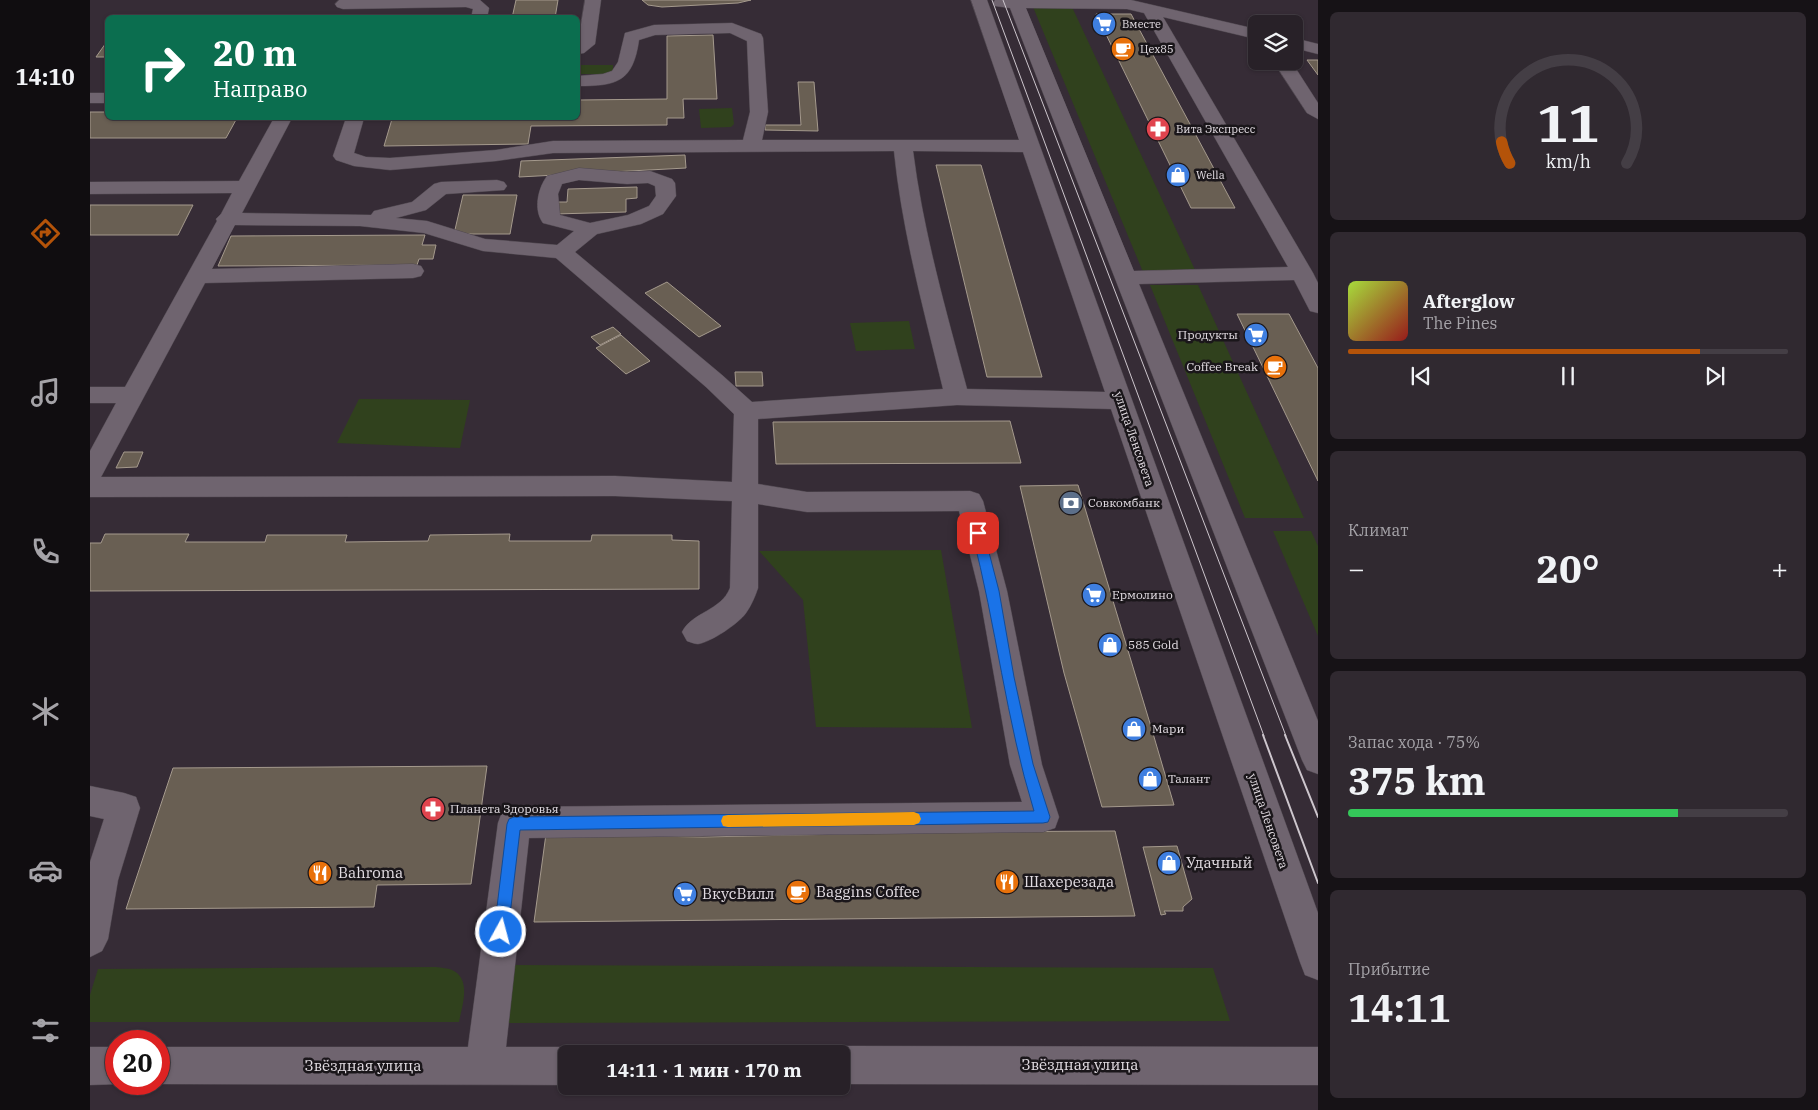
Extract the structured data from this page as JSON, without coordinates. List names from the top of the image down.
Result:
{
  "streets": {
    "street": ["улица Ленсовета", "Звёздная улица"]
  },
  "places": {
    "supermarket": [
      "Вместе",
      "Продукты",
      "Ермолино",
      "ВкусВилл"
    ],
    "cafe": ["Цех85", "Coffee Break", "Baggins Coffee"],
    "pharmacy": ["Вита Экспресс", "Планета Здоровья"],
    "shop": [
      "Wella",
      "585 Gold",
      "Мари",
      "Талант",
      "Удачный"
    ],
    "bank": ["Совкомбанк"],
    "restaurant": ["Bahroma", "Шахерезада"]
  },
  "page": {
    "tabs": "14:10",
    "turn": ["20 m", "Направо"],
    "song": ["Afterglow", "The Pines"],
    "tile": [
      "Климат",
      ["Запас хода · 75%", "375 km"],
      ["Прибытие", "14:11"]
    ],
    "heat": ["−", "20°", "+"],
    "limit": "20",
    "trip": "14:11 · 1 мин · 170 m",
    "gauge": ["11", "km/h"]
  }
}
